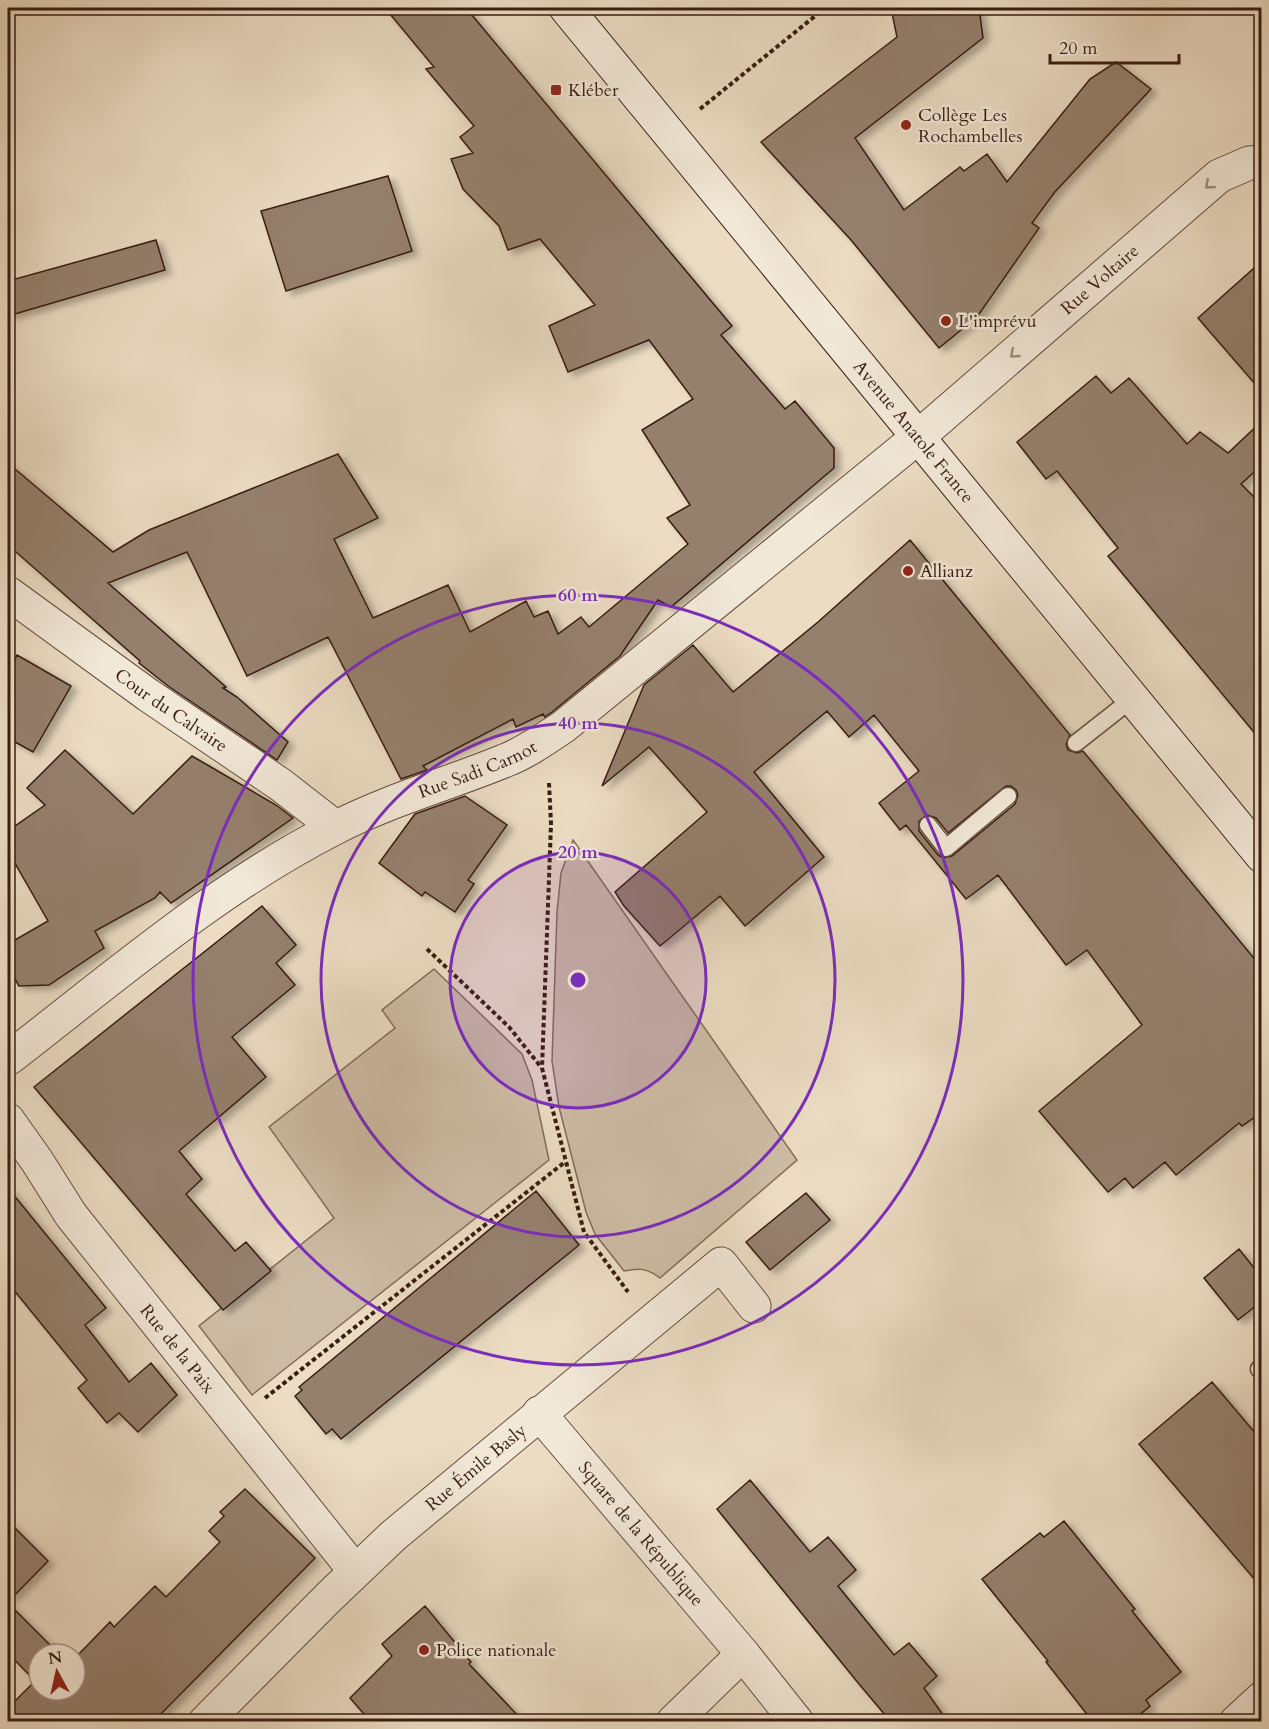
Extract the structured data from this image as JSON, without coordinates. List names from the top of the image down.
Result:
{
  "streets": {
    "street": [
      "Rue Voltaire",
      "Avenue Anatole France",
      "Cour du Calvaire",
      "Rue Sadi Carnot",
      "Rue de la Paix",
      "Rue Émile Basly",
      "Square de la République"
    ]
  },
  "crossings": [
    ["Rue Voltaire", "Avenue Anatole France"],
    ["Rue Voltaire", "Rue Sadi Carnot"],
    ["Avenue Anatole France", "Rue Sadi Carnot"],
    ["Cour du Calvaire", "Rue Sadi Carnot"],
    ["Rue de la Paix", "Rue Émile Basly"],
    ["Rue Émile Basly", "Square de la République"]
  ],
  "one_way": ["Rue Voltaire"],
  "places": {
    "transit": ["Kléber"],
    "other": [
      "Collège Les Rochambelles",
      "L'imprévu",
      "Allianz",
      "Police nationale"
    ]
  },
  "scale_bar": "20 m",
  "north": "top",
  "rings": ["60 m", "40 m", "20 m"]
}
